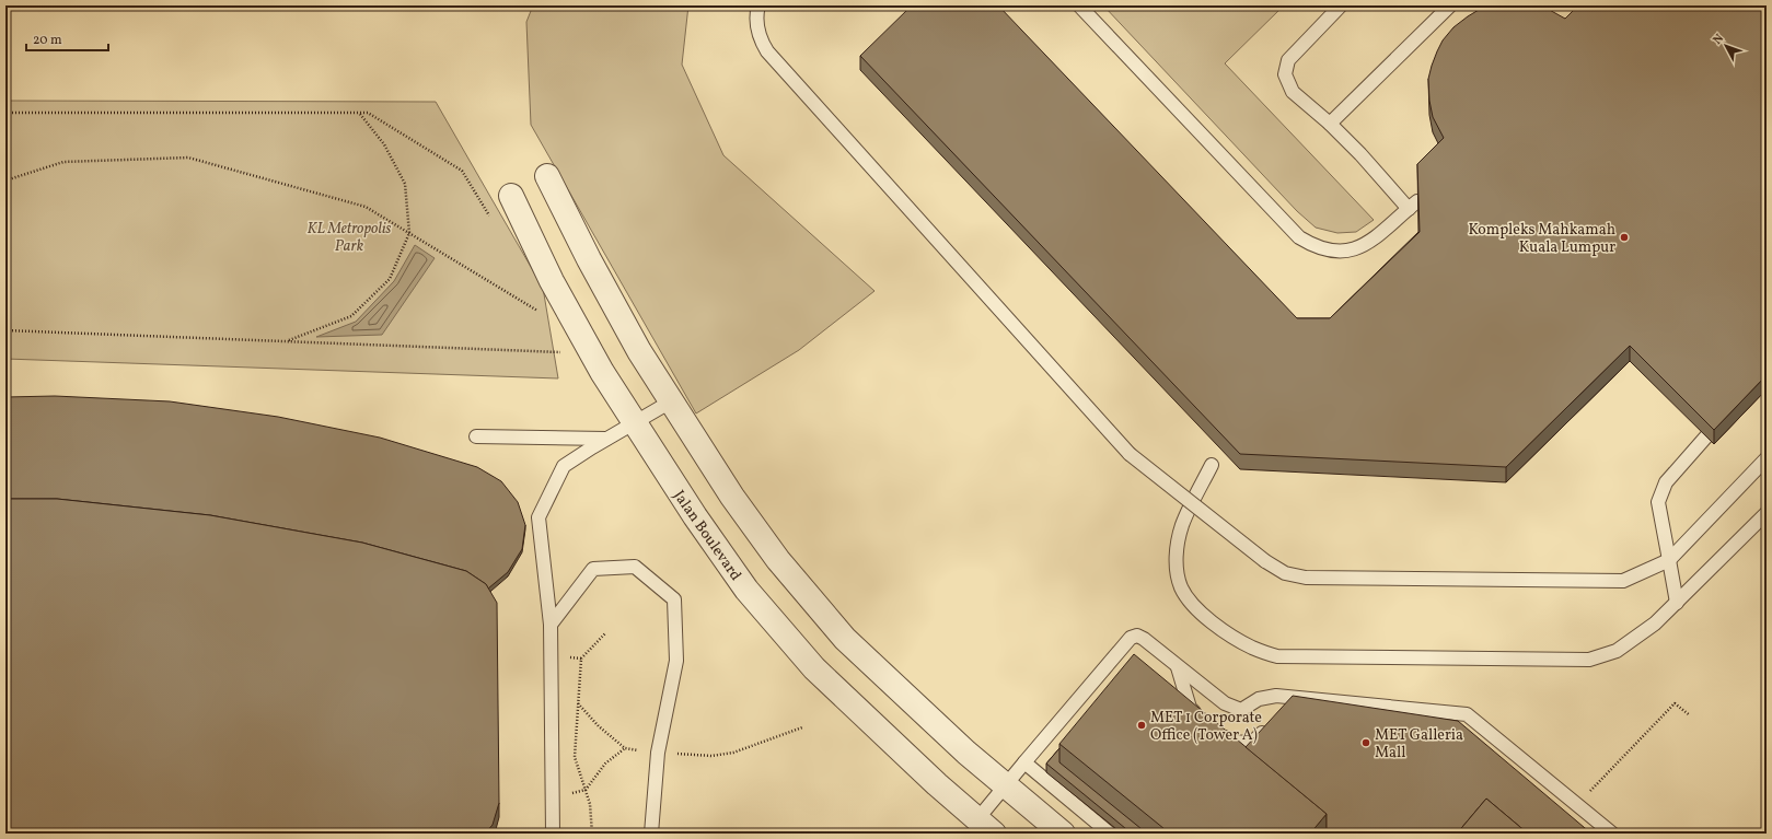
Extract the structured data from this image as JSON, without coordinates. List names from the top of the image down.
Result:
{
  "streets": {
    "street": ["Jalan Boulevard"]
  },
  "parks": ["KL Metropolis Park"],
  "places": ["Kompleks Mahkamah Kuala Lumpur", "MET 1 Corporate Office (Tower A)", "MET Galleria Mall"],
  "scale_bar": "20 m",
  "north": "top left"
}
